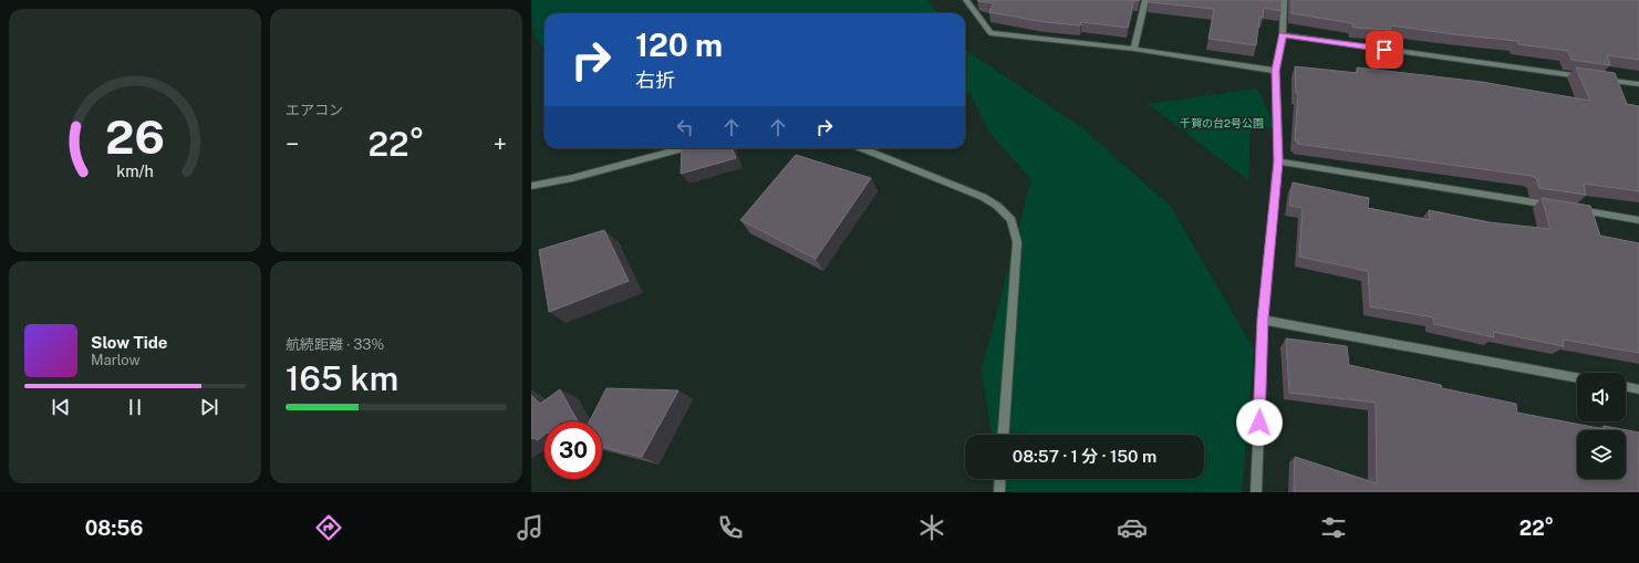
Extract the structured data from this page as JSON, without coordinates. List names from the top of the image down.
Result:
{
  "parks": ["千賀の台2号公園"],
  "page": {
    "tile": [
      "エアコン",
      ["航続距離 · 33%", "165 km"]
    ],
    "turn": ["120 m", "右折"],
    "heat": ["−", "22°", "+"],
    "song": ["Slow Tide", "Marlow"],
    "limit": "30",
    "trip": "08:57 · 1 分 · 150 m",
    "tabs": ["08:56", "22°"],
    "gauge": ["26", "km/h"]
  }
}
